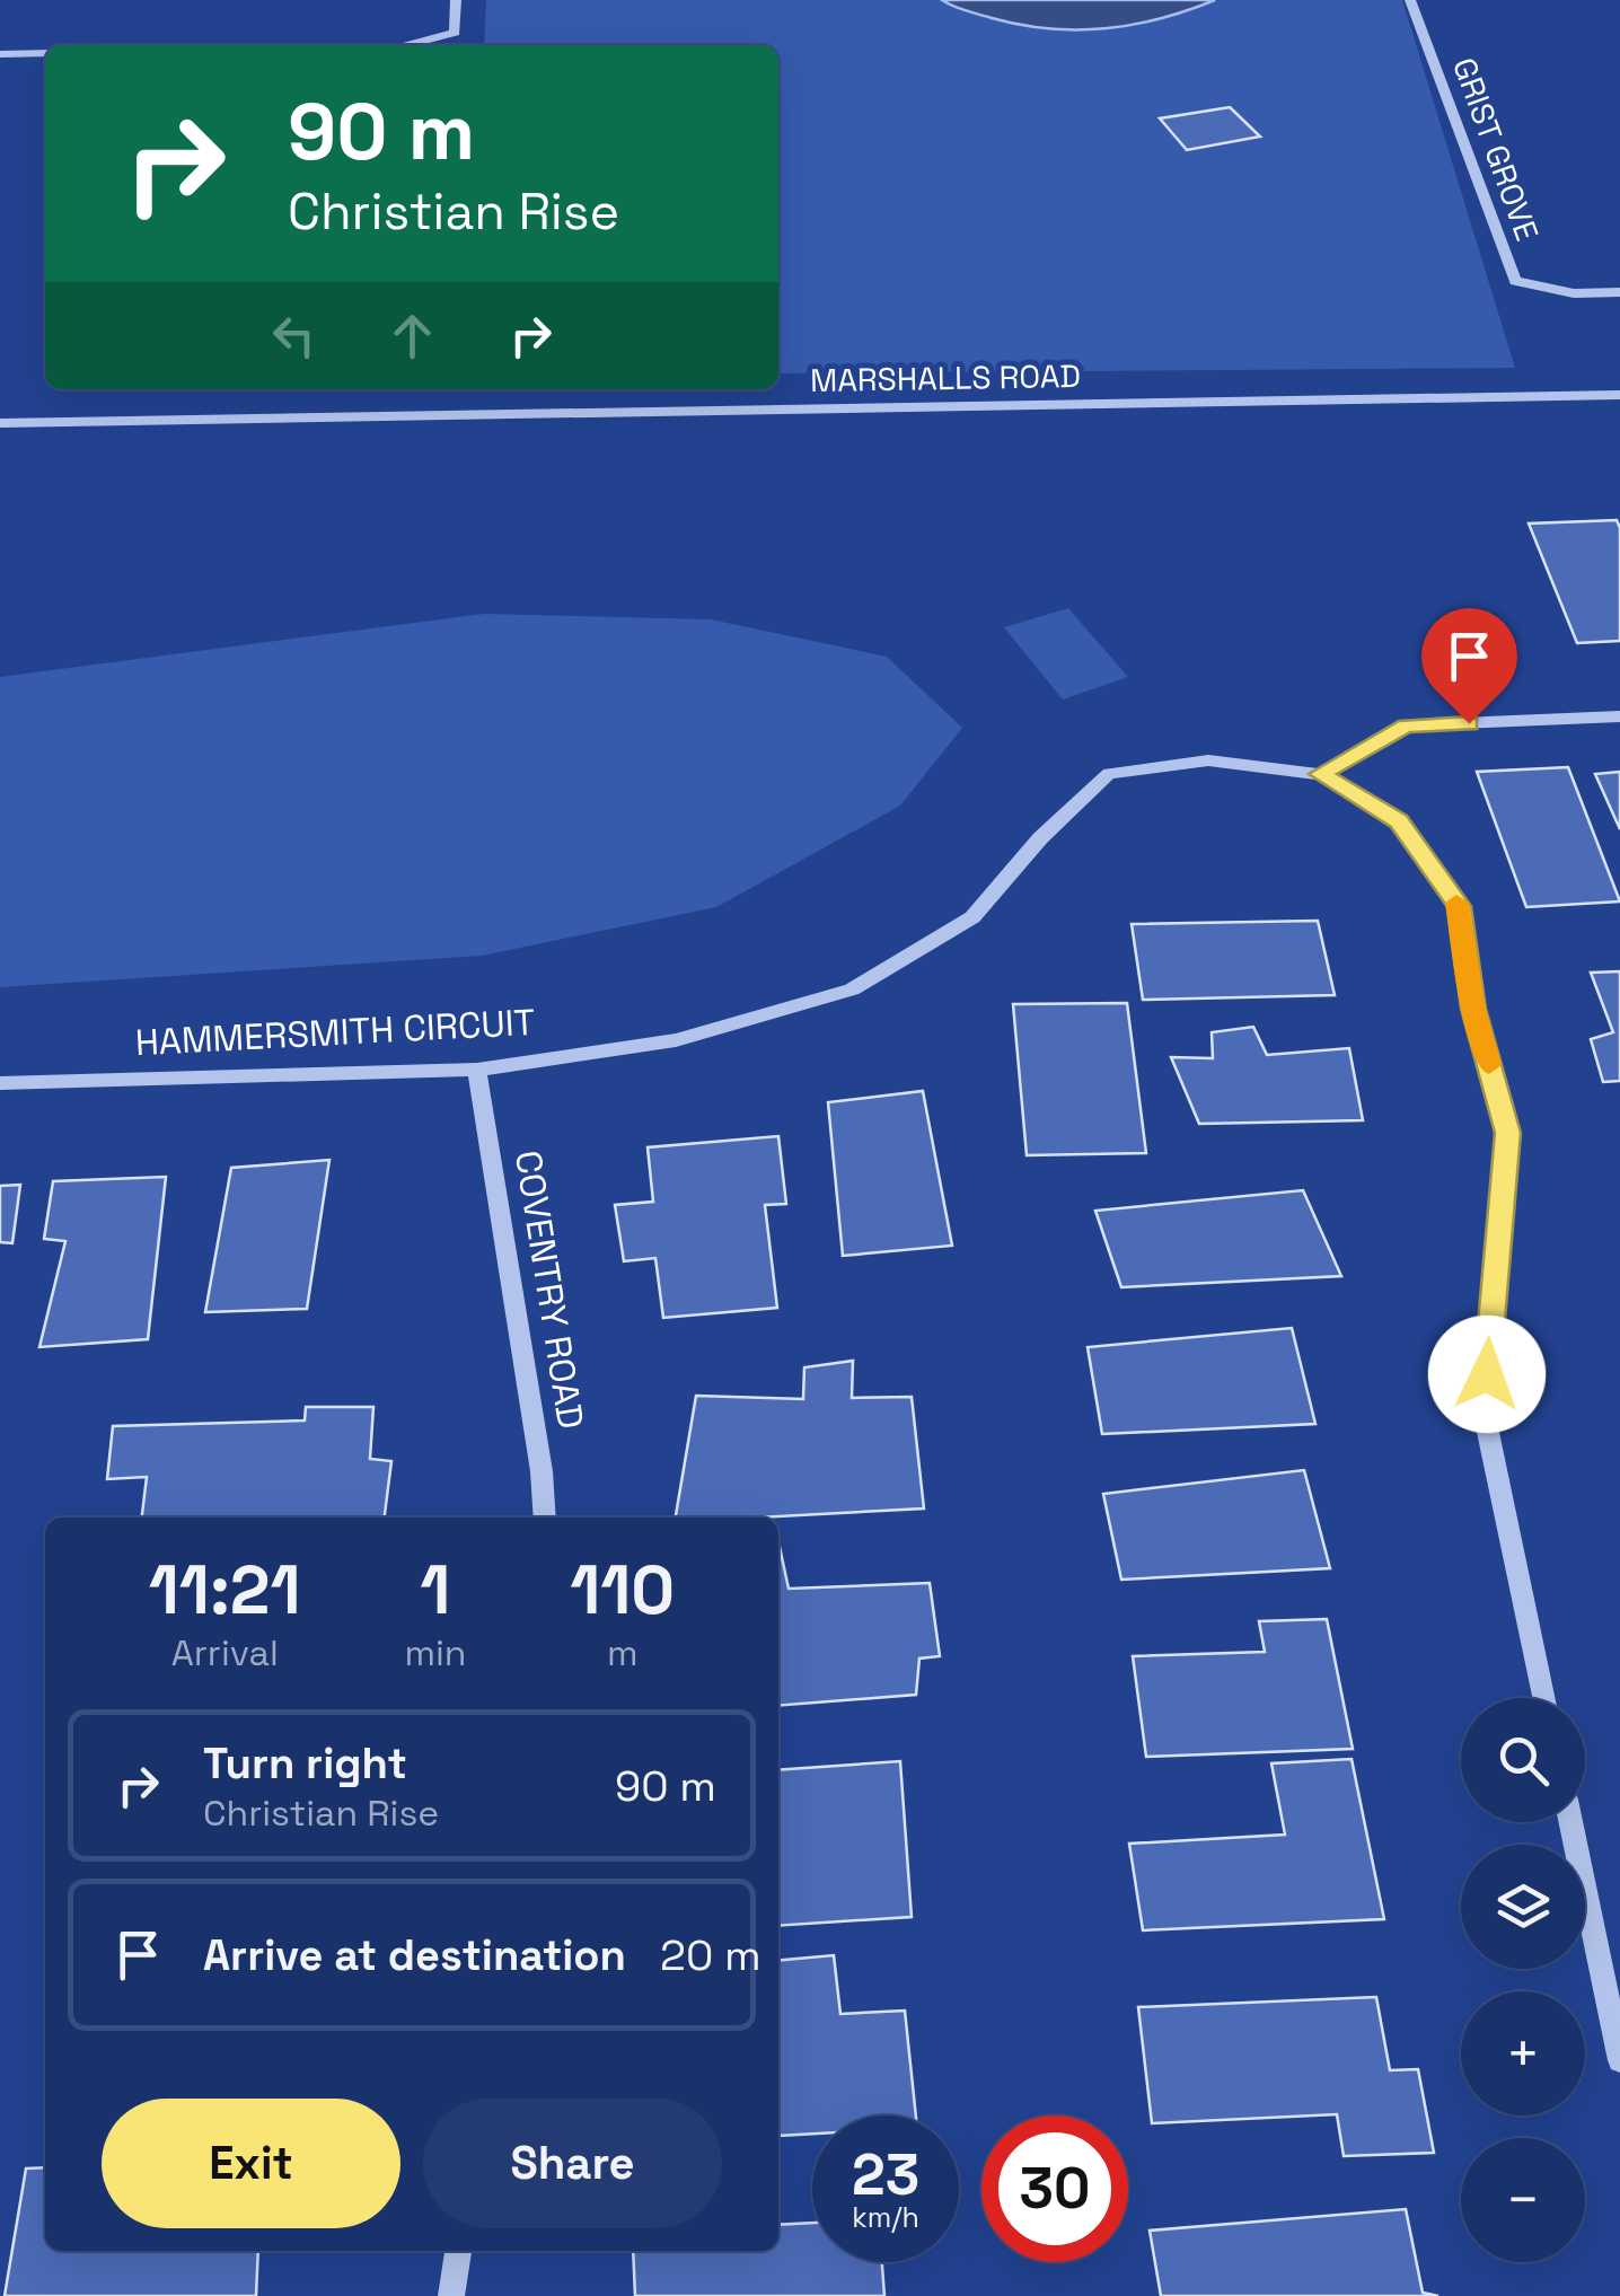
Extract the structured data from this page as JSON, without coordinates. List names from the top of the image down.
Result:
{
  "streets": {
    "street": [
      "GRIST GROVE",
      "MARSHALLS ROAD",
      "HAMMERSMITH CIRCUIT",
      "COVENTRY ROAD"
    ]
  },
  "crossings": [
    ["HAMMERSMITH CIRCUIT", "COVENTRY ROAD"]
  ],
  "page": {
    "turn": ["90 m", "Christian Rise"],
    "eta": [
      "11:21",
      "Arrival",
      "1",
      "min",
      "110",
      "m"
    ],
    "map_buttons": ["+", "−"],
    "list": [
      {
        "name": "Turn right",
        "note": "Christian Rise",
        "value": "90 m"
      },
      {
        "name": "Arrive at destination",
        "value": "20 m"
      }
    ],
    "buttons": ["Exit", "Share"],
    "speed": "23 km/h",
    "limit": "30"
  }
}
